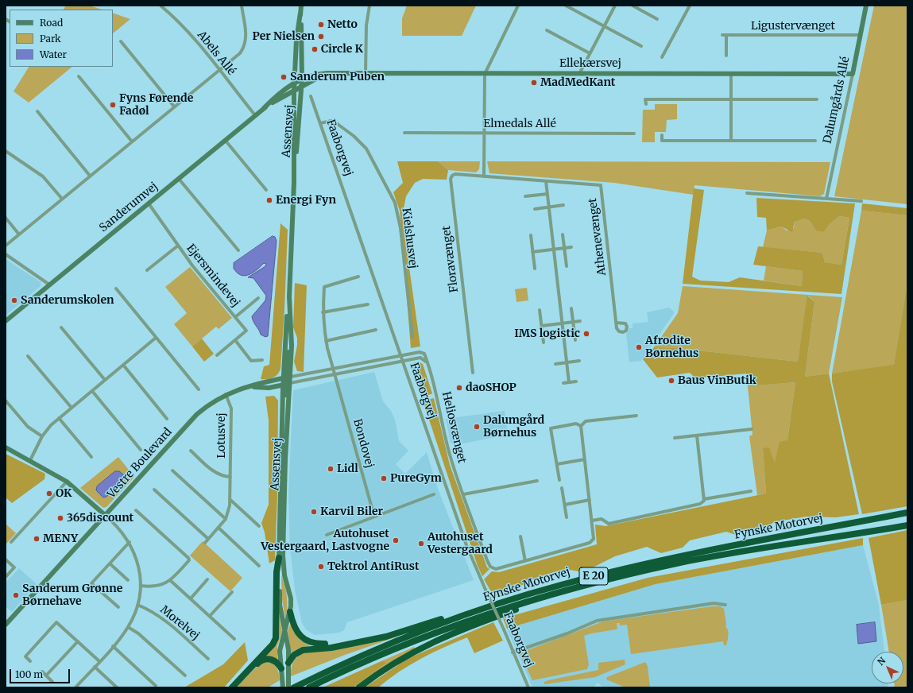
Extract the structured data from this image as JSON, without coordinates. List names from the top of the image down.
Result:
{
  "streets": {
    "highway": ["Fynske Motorvej", "E 20"],
    "street": [
      "Ligustervænget",
      "Abels Allé",
      "Ellekærsvej",
      "Dalumgårds Allé",
      "Elmedals Allé",
      "Assensvej",
      "Faaborgvej",
      "Sanderumvej",
      "Athenevænget",
      "Kielshusvej",
      "Floravænget",
      "Ejersmindevej",
      "Heliosvænget",
      "Lotusvej",
      "Bondovej",
      "Vestre Boulevard",
      "Morelvej"
    ]
  },
  "crossings": [
    ["Ligustervænget", "Dalumgårds Allé"],
    ["Abels Allé", "Sanderumvej"],
    ["Ellekærsvej", "Dalumgårds Allé"],
    ["Ellekærsvej", "Assensvej"],
    ["Ellekærsvej", "Sanderumvej"],
    ["Assensvej", "Sanderumvej"],
    ["Assensvej", "Vestre Boulevard"],
    ["Faaborgvej", "Kielshusvej"],
    ["Faaborgvej", "Heliosvænget"],
    ["Faaborgvej", "Vestre Boulevard"],
    ["Sanderumvej", "Ejersmindevej"],
    ["Heliosvænget", "Vestre Boulevard"],
    ["Lotusvej", "Vestre Boulevard"],
    ["Bondovej", "Vestre Boulevard"]
  ],
  "places": [
    "Netto",
    "Per Nielsen",
    "Circle K",
    "Sanderum Puben",
    "MadMedKant",
    "Fyns Førende Fadøl",
    "Energi Fyn",
    "Sanderumskolen",
    "IMS logistic",
    "Afrodite Børnehus",
    "Baus VinButik",
    "daoSHOP",
    "Dalumgård Børnehus",
    "Lidl",
    "PureGym",
    "OK",
    "Karvil Biler",
    "365discount",
    "MENY",
    "Autohuset Vestergaard, Lastvogne",
    "Autohuset Vestergaard",
    "Tektrol AntiRust",
    "Sanderum Grønne Børnehave"
  ],
  "legend": ["Road", "Park", "Water"],
  "scale_bar": "100 m",
  "north": "top left"
}
